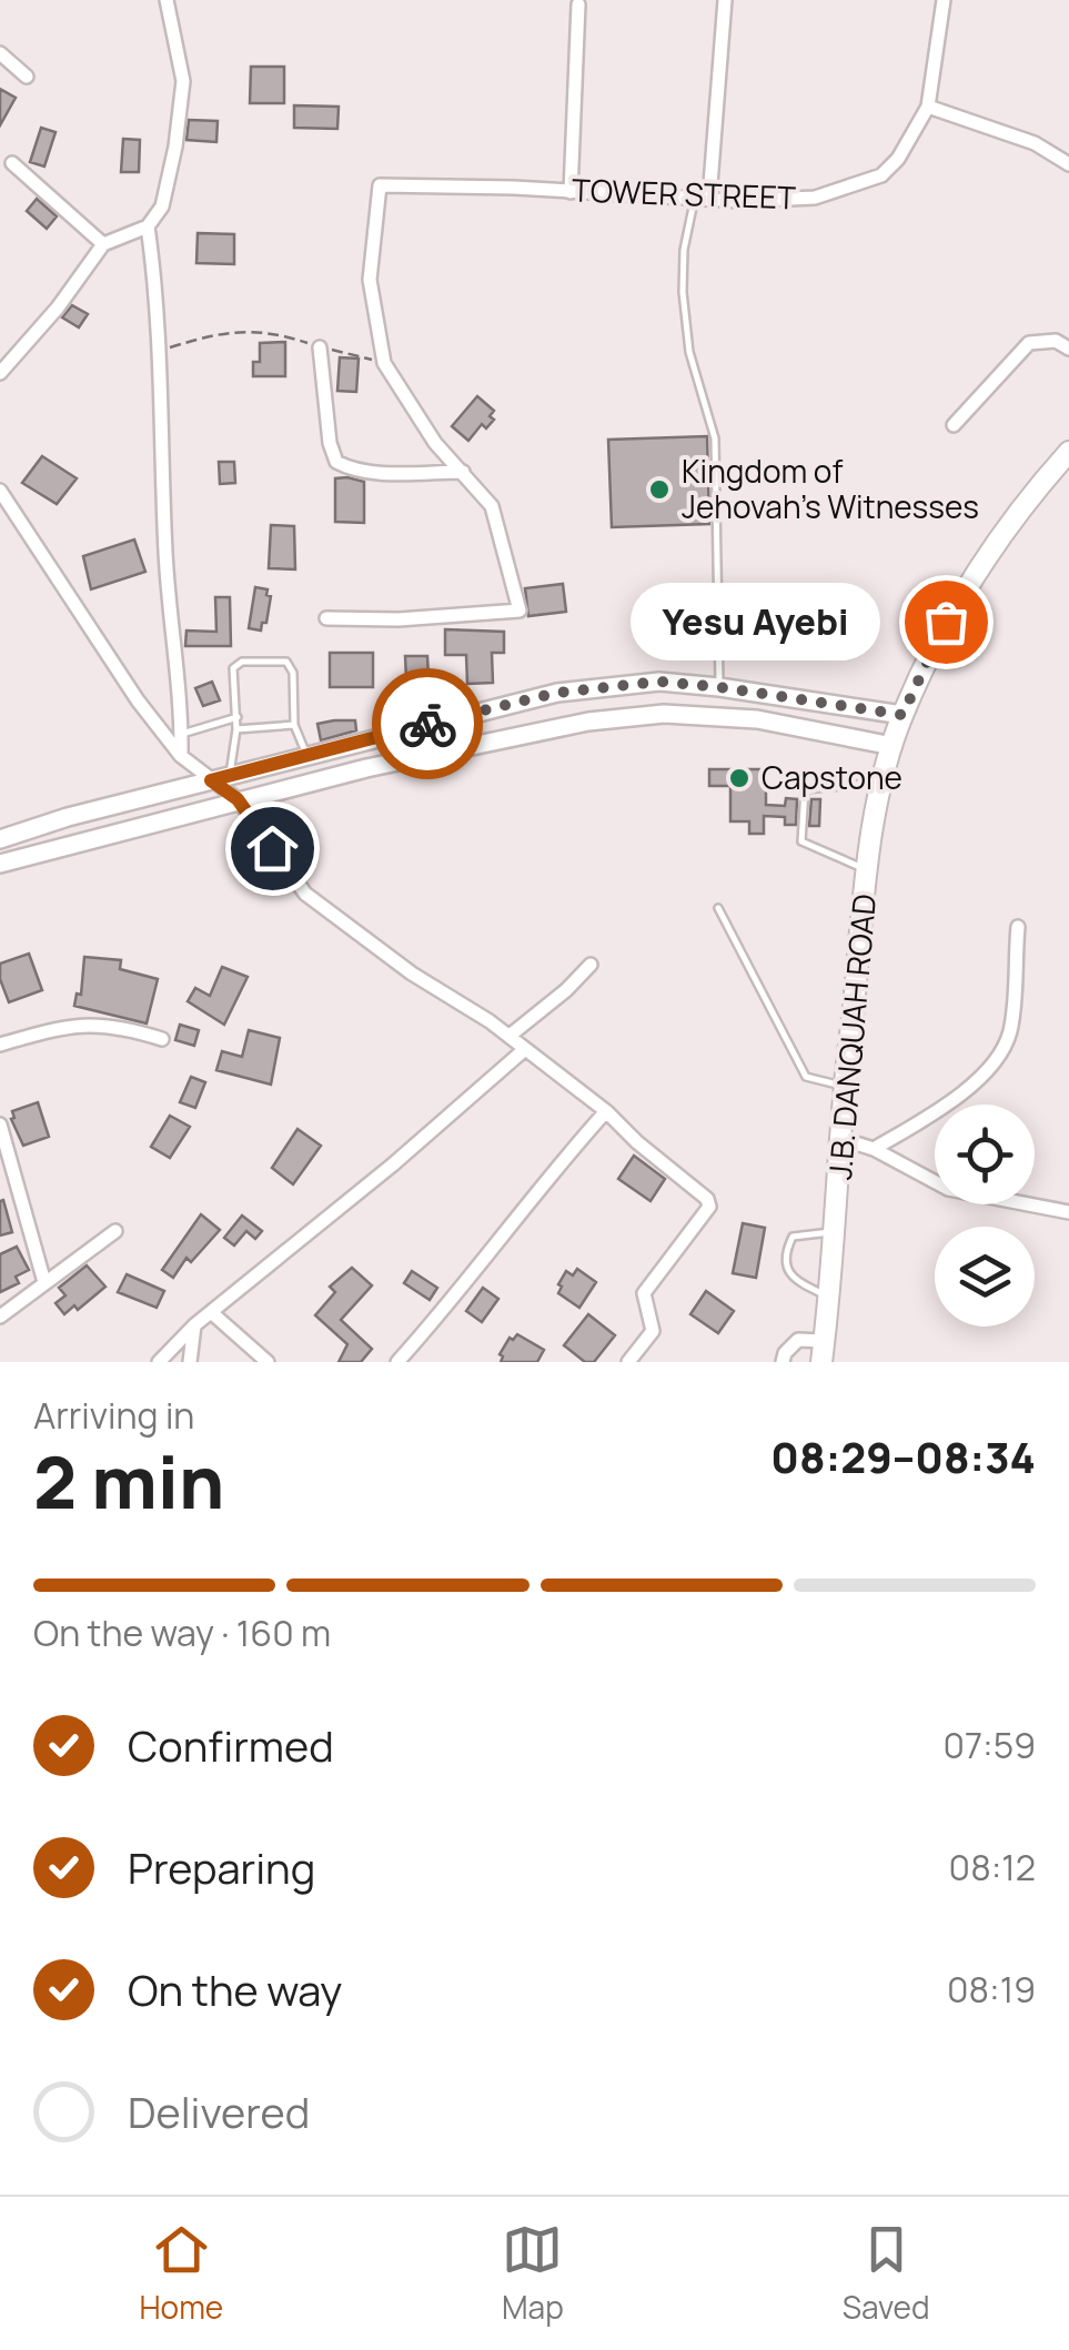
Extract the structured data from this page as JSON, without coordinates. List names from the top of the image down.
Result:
{
  "streets": {
    "highway": ["J.B. DANQUAH ROAD"],
    "street": ["TOWER STREET"]
  },
  "places": ["Kingdom of Jehovah's Witnesses", "Yesu Ayebi", "Capstone"],
  "page": {
    "bubble": "Yesu Ayebi",
    "heading": ["2 min", "Arriving in", "08:29–08:34"],
    "bar": "On the way · 160 m",
    "list": [
      ["Confirmed", "07:59"],
      ["Preparing", "08:12"],
      ["On the way", "08:19"],
      "Delivered"
    ],
    "tabs": ["Home", "Map", "Saved"]
  }
}
